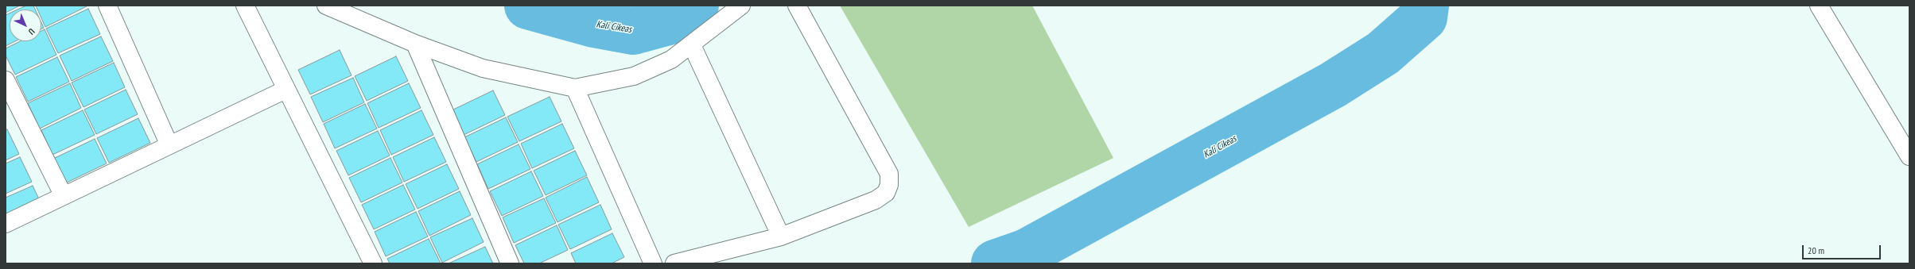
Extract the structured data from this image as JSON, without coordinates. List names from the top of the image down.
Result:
{
  "water": ["Kali Cikeas"],
  "scale_bar": "20 m",
  "north": "bottom right"
}
